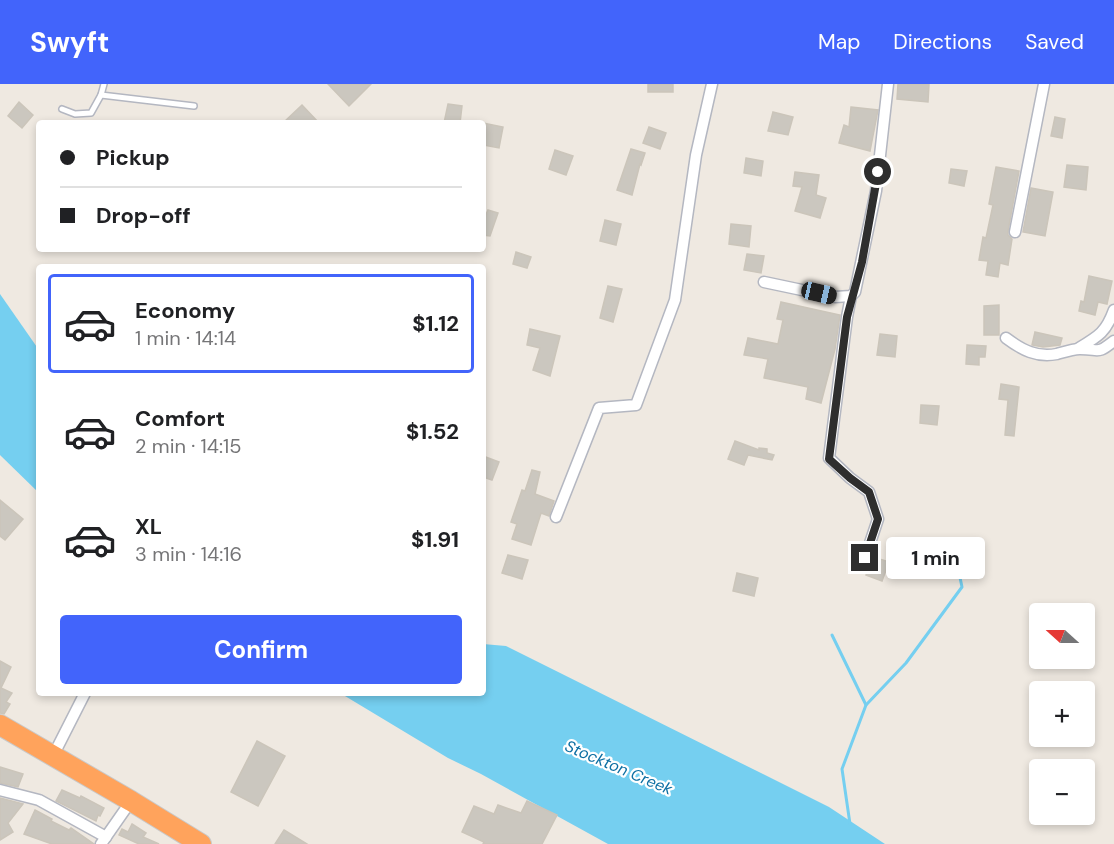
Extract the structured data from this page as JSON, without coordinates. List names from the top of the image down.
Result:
{
  "water": ["Stockton Creek"],
  "north": "left",
  "page": {
    "header": "Swyft",
    "nav": ["Map", "Directions", "Saved"],
    "banner": ["Pickup", "Drop-off"],
    "list": [
      {
        "name": "Economy",
        "note": "1 min · 14:14",
        "value": "$1.12"
      },
      {
        "name": "Comfort",
        "note": "2 min · 14:15",
        "value": "$1.52"
      },
      {
        "name": "XL",
        "note": "3 min · 14:16",
        "value": "$1.91"
      }
    ],
    "bubble": "1 min",
    "map_buttons": ["+", "−"],
    "buttons": "Confirm"
  }
}
